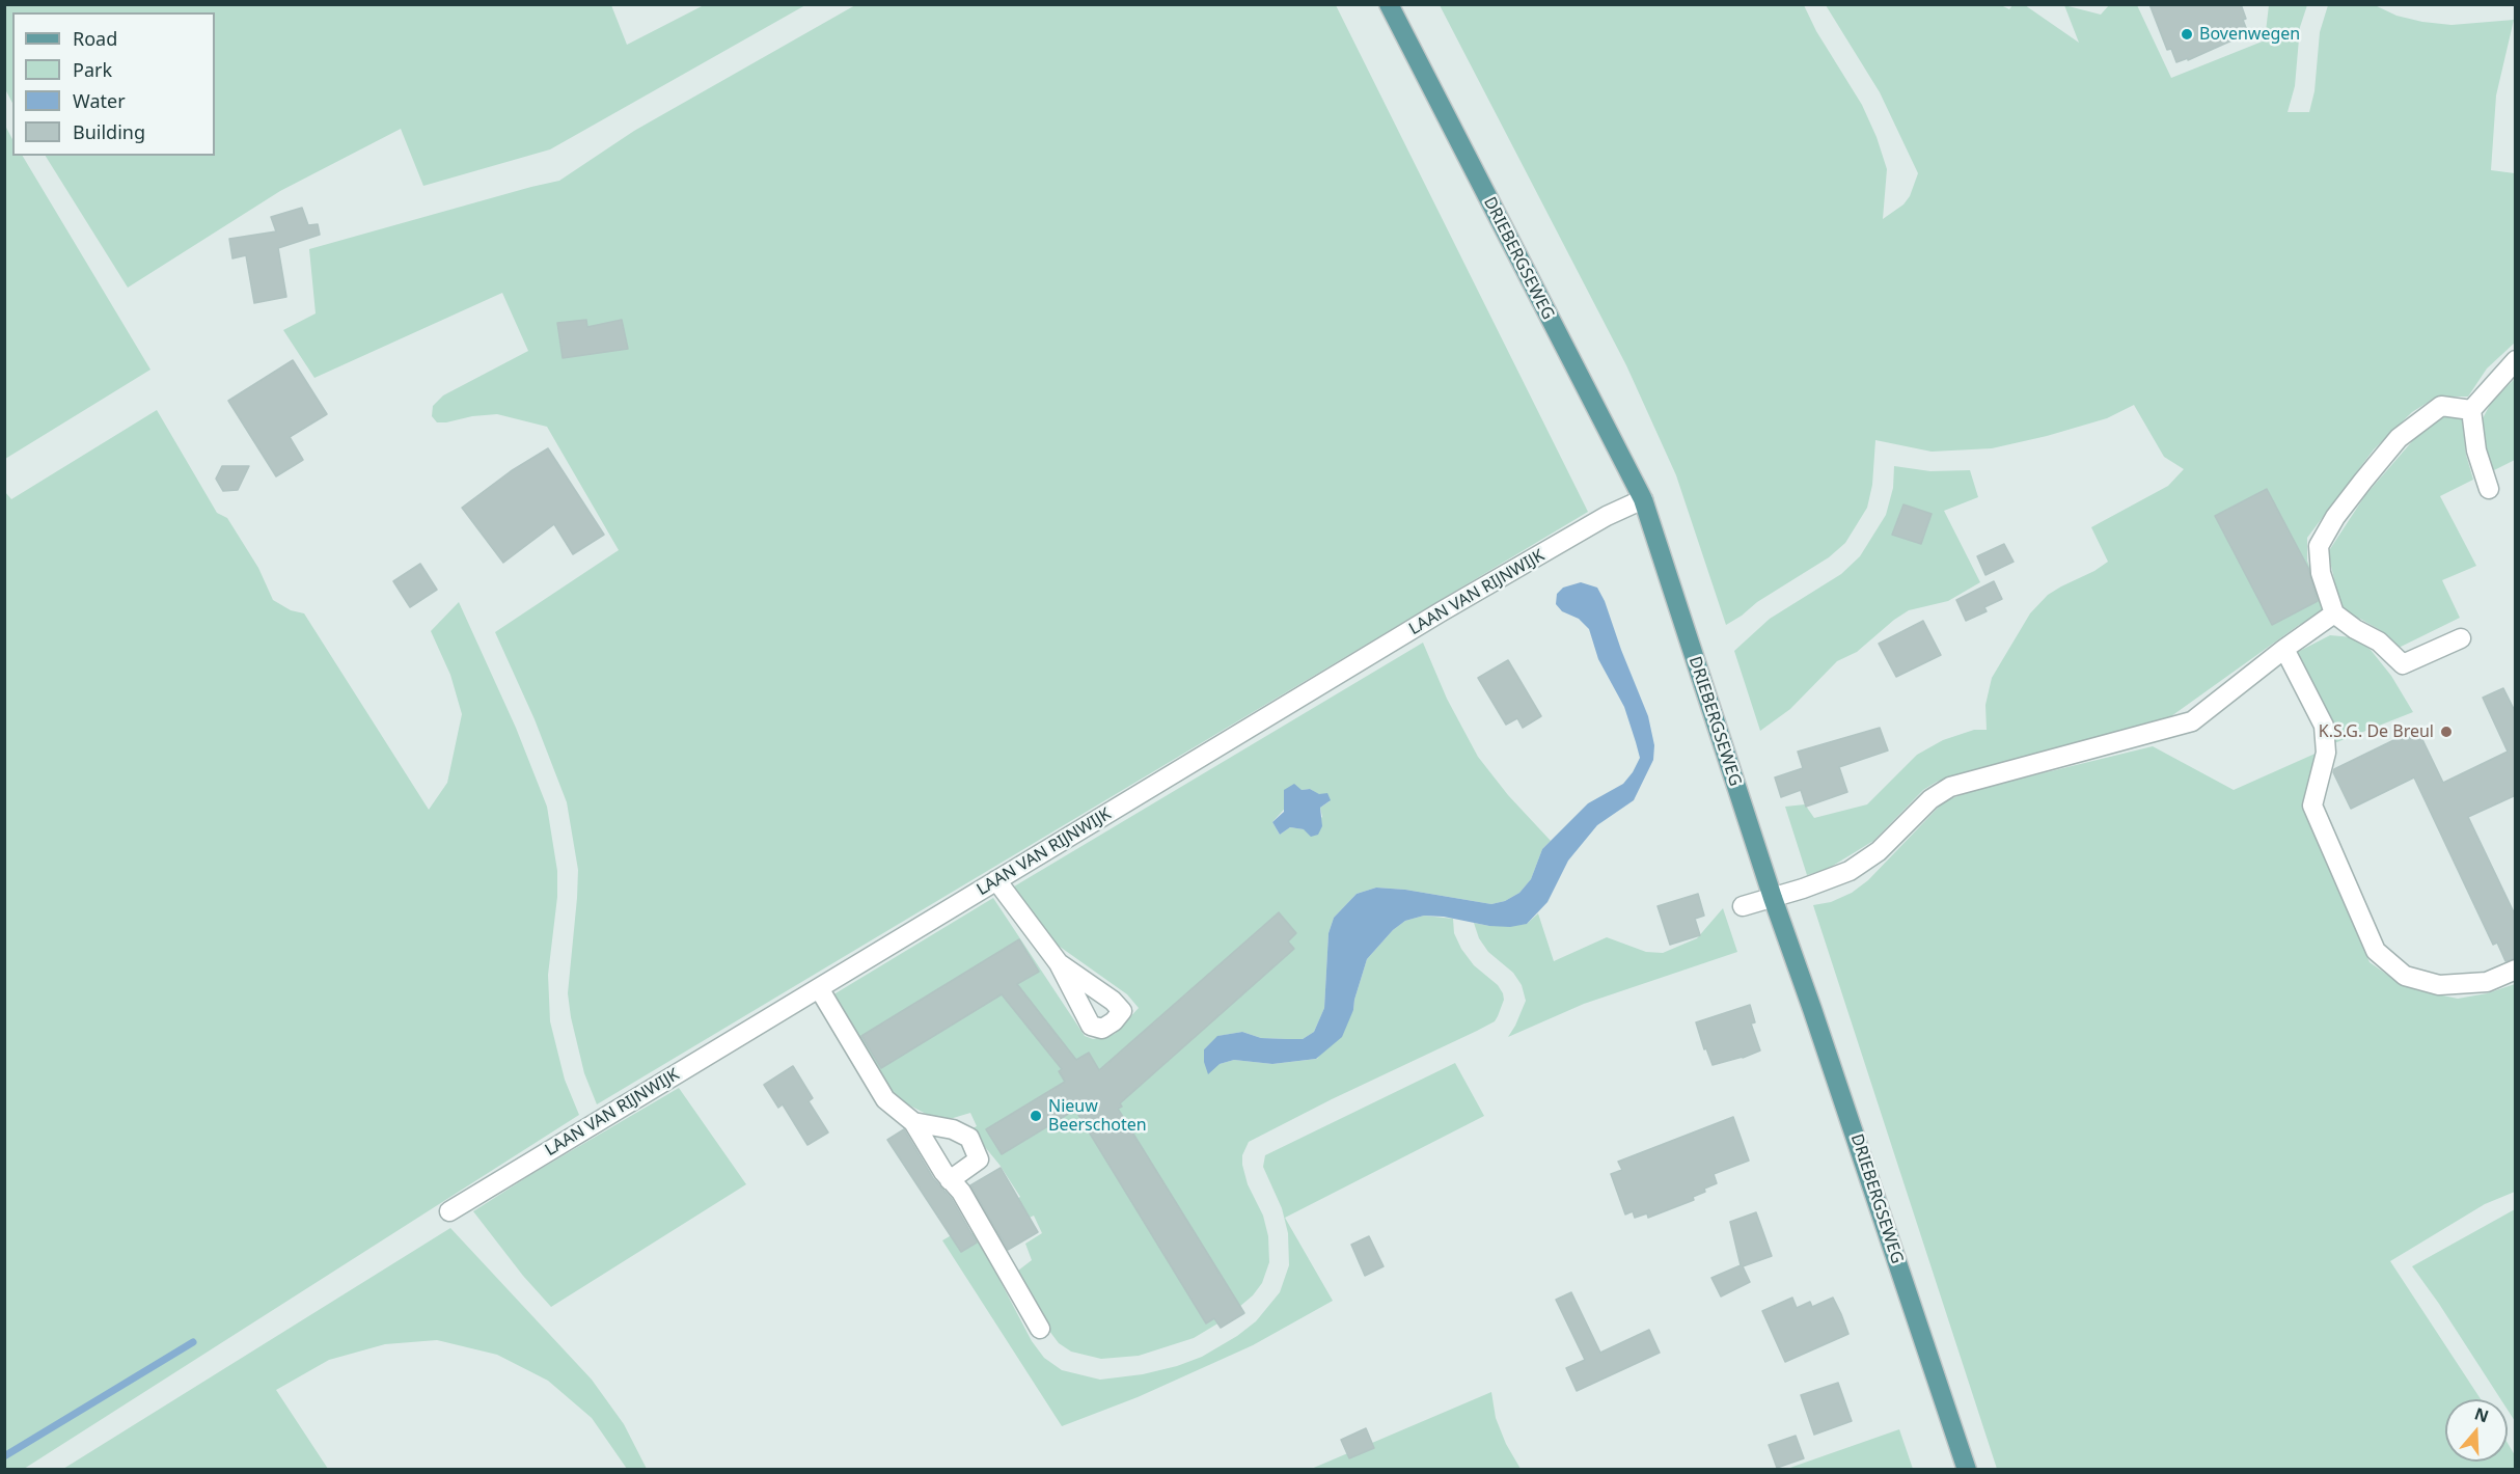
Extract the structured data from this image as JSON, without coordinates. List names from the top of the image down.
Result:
{
  "streets": {
    "main road": ["DRIEBERGSEWEG"],
    "street": ["LAAN VAN RIJNWIJK"]
  },
  "crossings": [
    ["DRIEBERGSEWEG", "LAAN VAN RIJNWIJK"]
  ],
  "places": ["Bovenwegen", "K.S.G. De Breul", "Nieuw Beerschoten"],
  "legend": [
    "Road",
    "Park",
    "Water",
    "Building"
  ],
  "north": "top"
}
